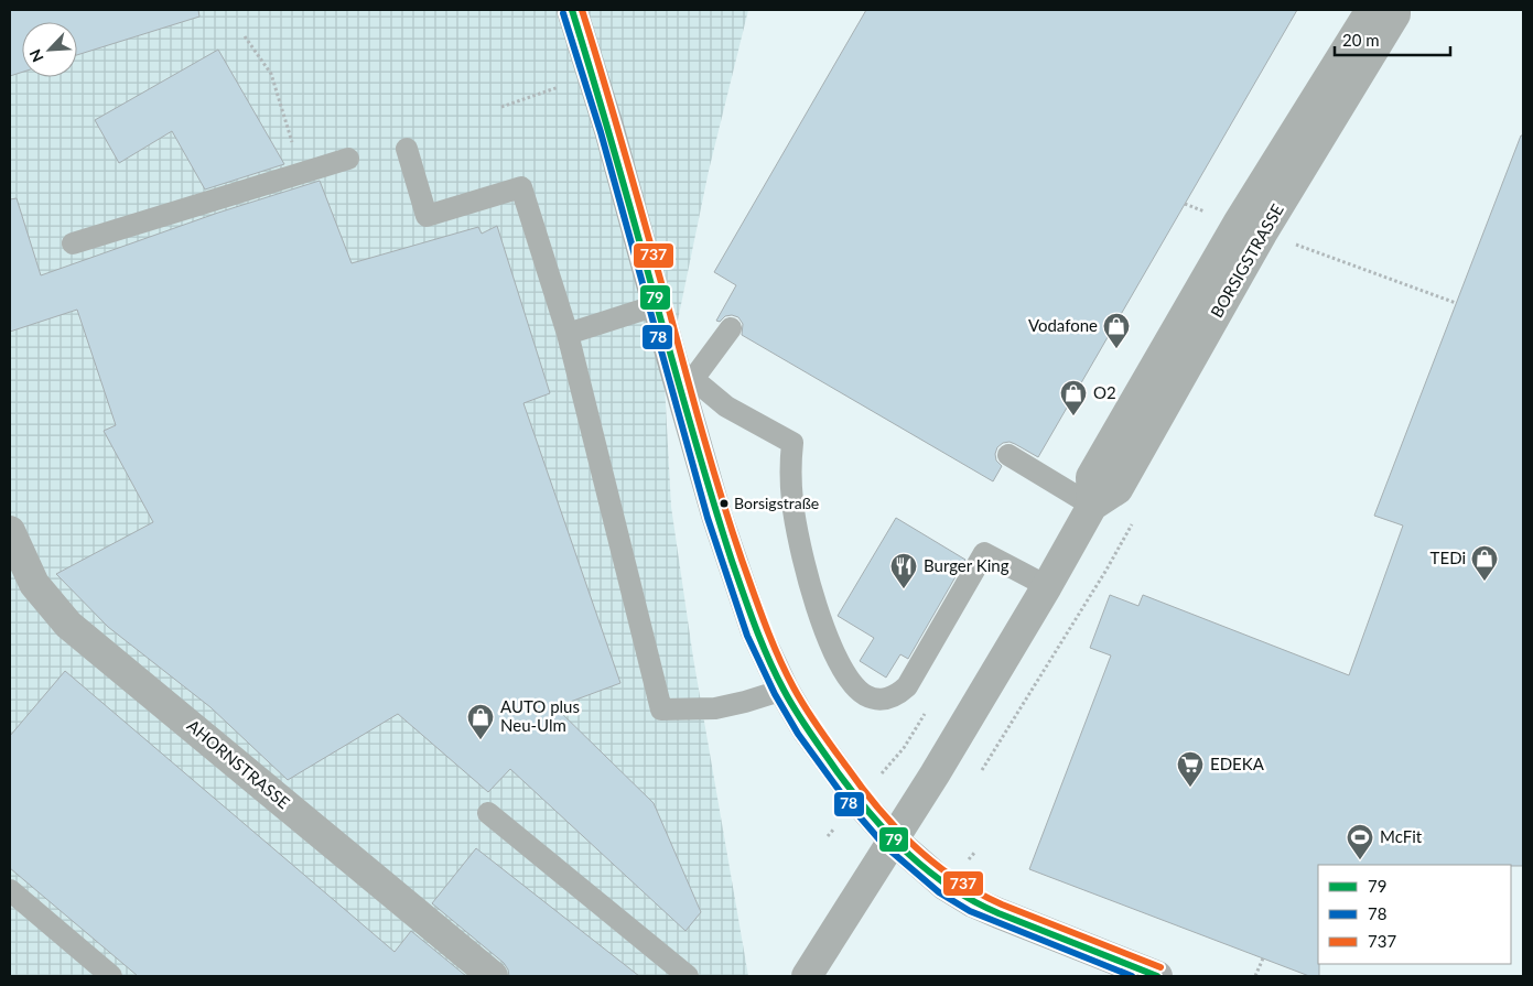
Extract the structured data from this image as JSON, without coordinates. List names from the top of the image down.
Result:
{
  "streets": {
    "street": ["BORSIGSTRASSE", "AHORNSTRASSE"]
  },
  "places": {
    "shop": [
      "Vodafone",
      "O2",
      "TEDi",
      "AUTO plus Neu-Ulm"
    ],
    "other": ["Borsigstraße"],
    "restaurant": ["Burger King"],
    "supermarket": ["EDEKA"],
    "sports": ["McFit"]
  },
  "lines": ["transit line 79", "transit line 737", "transit line 78"],
  "legend": ["79", "78", "737"],
  "scale_bar": "20 m",
  "north": "bottom left"
}
